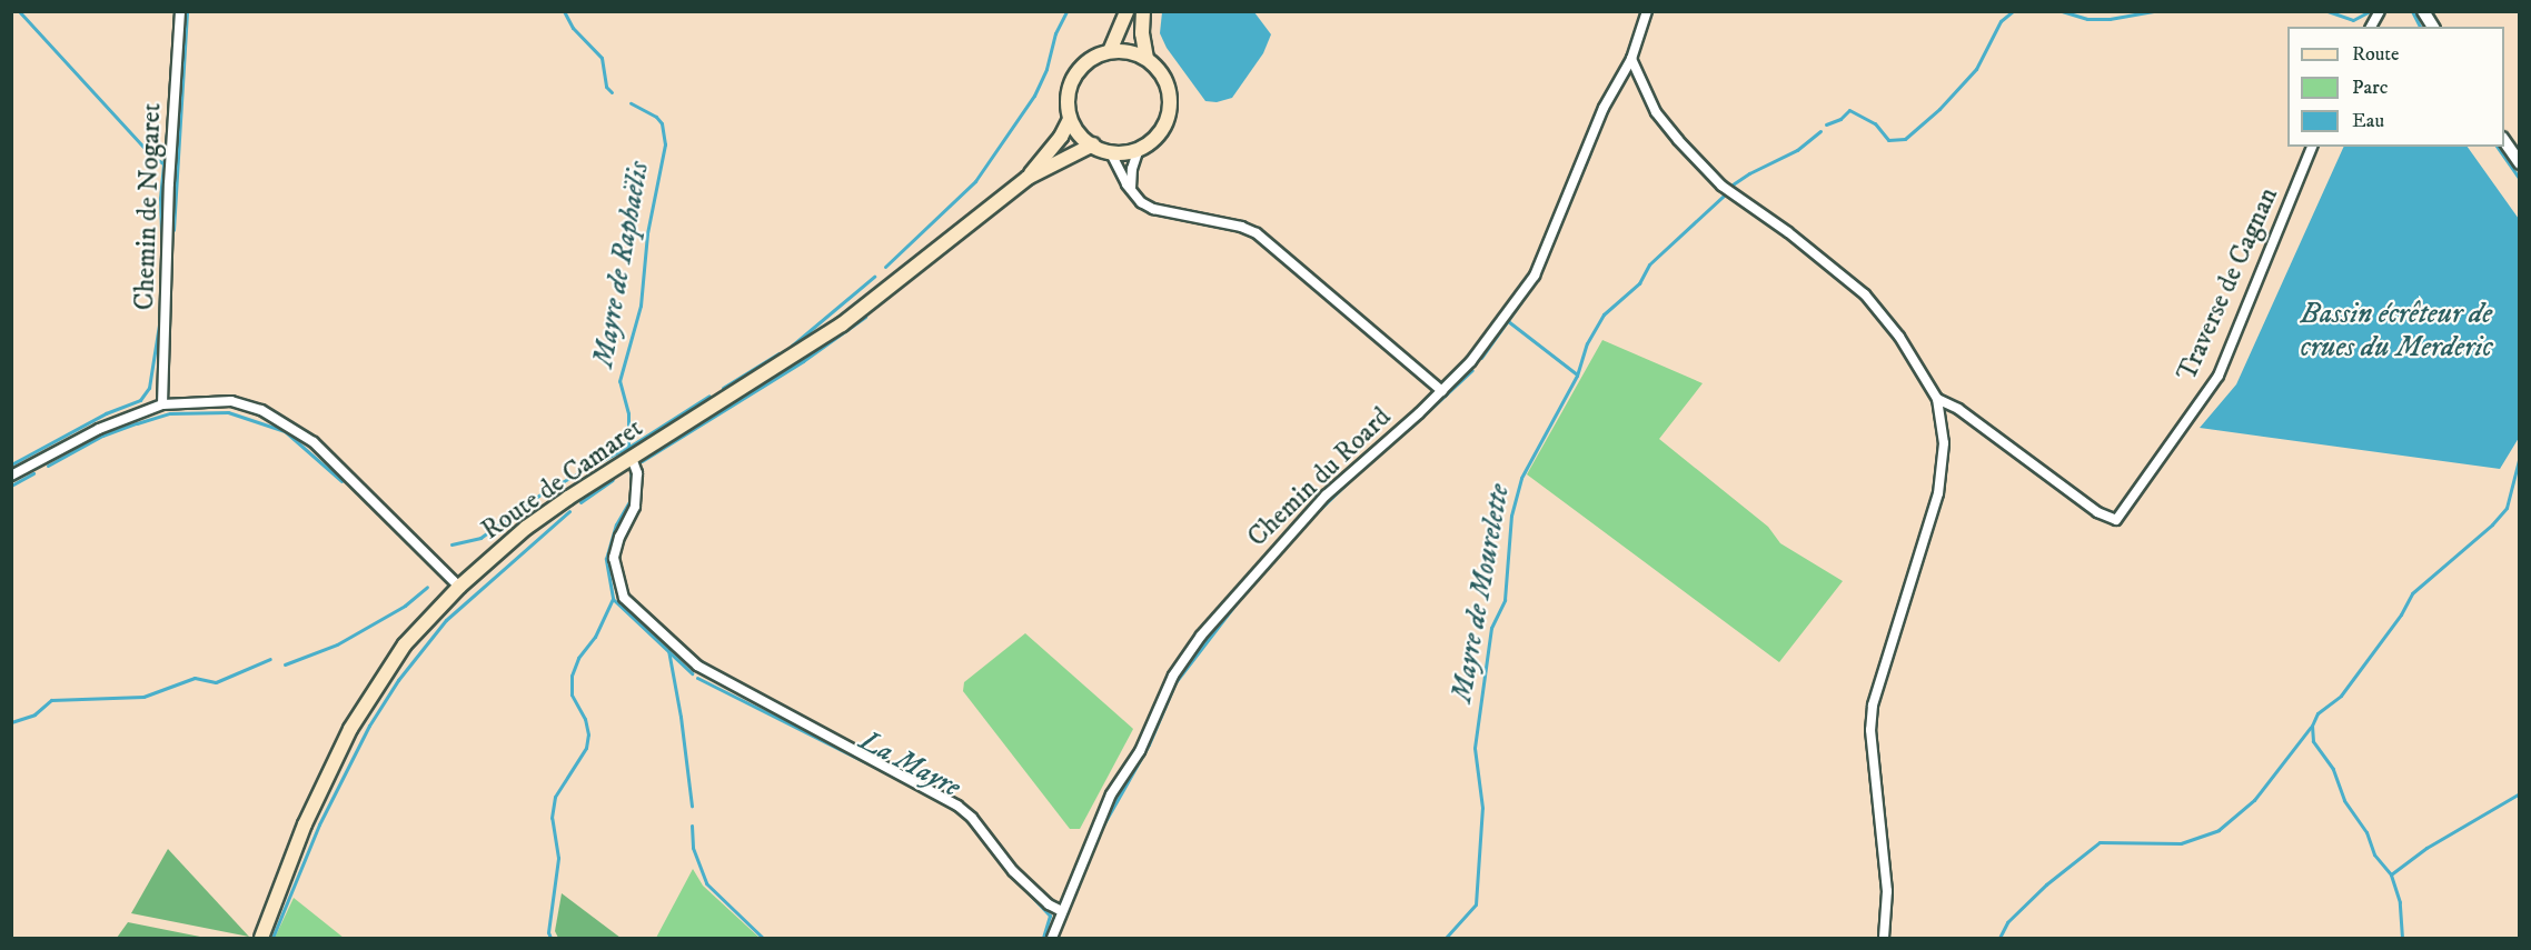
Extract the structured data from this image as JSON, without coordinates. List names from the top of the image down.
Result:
{
  "streets": {
    "main road": ["Route de Camaret"],
    "street": ["Chemin de Nogaret", "Traverse de Cagnan", "Chemin du Roard"]
  },
  "water": [
    "Mayre de Raphaëlis",
    "Bassin écrêteur de crues du Merderic",
    "Mayre de Mourelette",
    "La Mayre"
  ],
  "legend": ["Route", "Parc", "Eau"]
}
